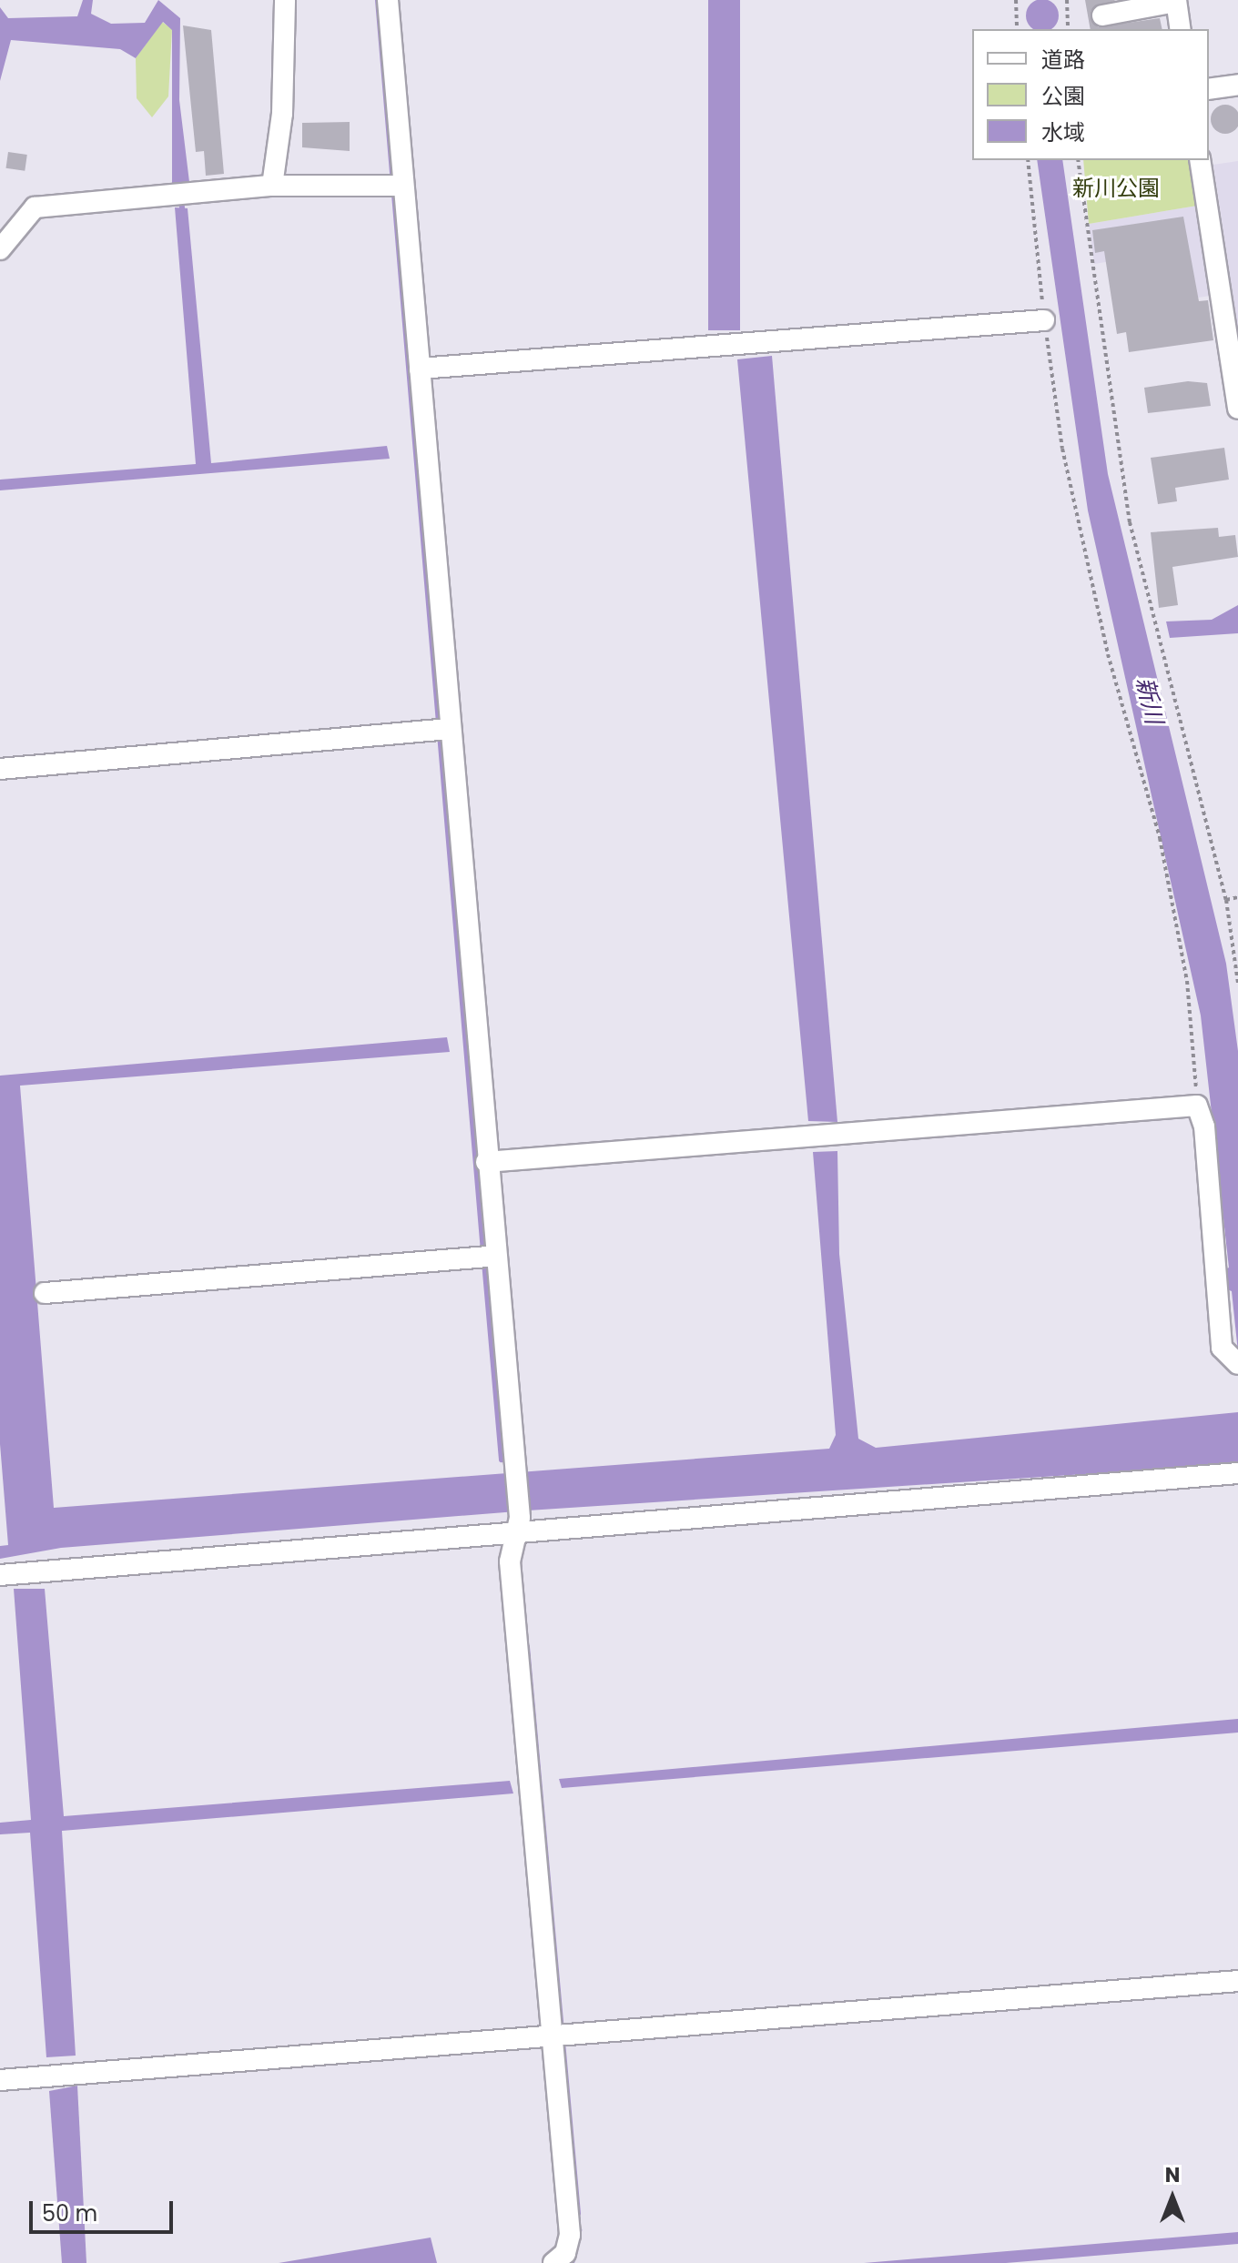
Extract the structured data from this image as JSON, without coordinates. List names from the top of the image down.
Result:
{
  "water": ["新川"],
  "parks": ["新川公園"],
  "legend": ["道路", "公園", "水域"],
  "scale_bar": "50 m",
  "north": "top"
}
